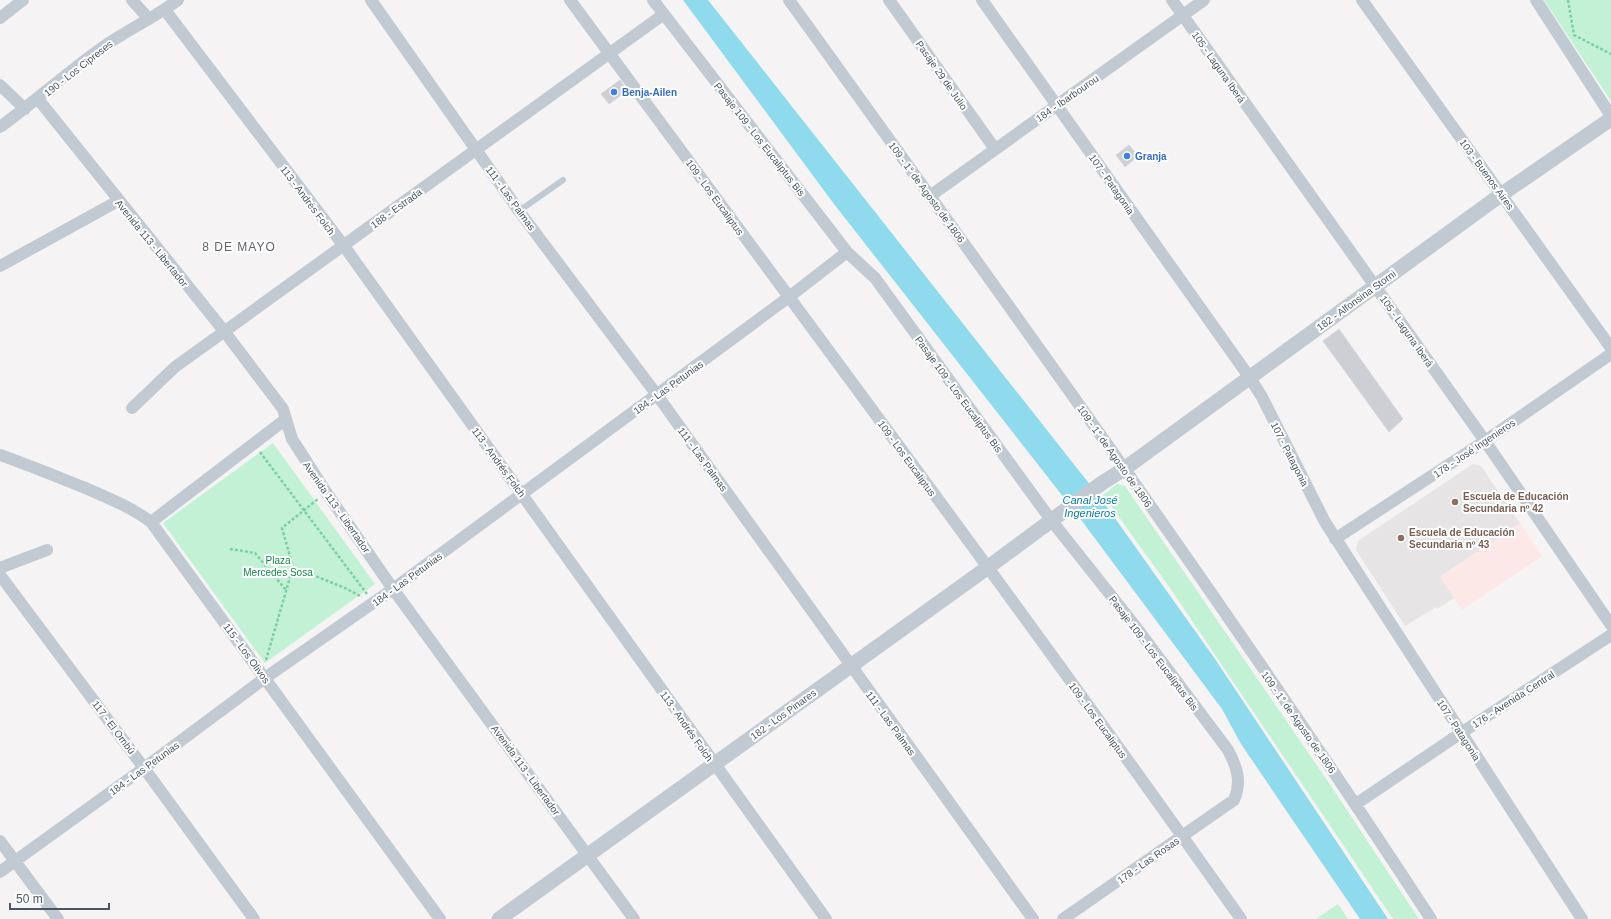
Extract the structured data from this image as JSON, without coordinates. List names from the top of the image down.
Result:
{
  "streets": {
    "street": [
      "105 - Laguna Iberá",
      "190 - Los Cipreses",
      "Pasaje 29 de Julio",
      "184 - Ibarbourou",
      "Pasaje 109 - Los Eucaliptus Bis",
      "103 - Buenos Aires",
      "107 - Patagonia",
      "109 - 1° de Agosto de 1806",
      "109 - Los Eucaliptus",
      "111 - Las Palmas",
      "113 - Andrés Folch",
      "188 - Estrada",
      "Avenida 113 - Libertador",
      "182 - Alfonsina Storni",
      "184 - Las Petunias",
      "178 - José Ingenieros",
      "115 - Los Olivos",
      "176 - Avenida Central",
      "182 - Los Pinares",
      "117 - El Ombú",
      "178 - Las Rosas"
    ]
  },
  "crossings": [
    ["105 - Laguna Iberá", "184 - Ibarbourou"],
    ["105 - Laguna Iberá", "182 - Alfonsina Storni"],
    ["105 - Laguna Iberá", "178 - José Ingenieros"],
    ["190 - Los Cipreses", "113 - Andrés Folch"],
    ["190 - Los Cipreses", "Avenida 113 - Libertador"],
    ["Pasaje 29 de Julio", "184 - Ibarbourou"],
    ["184 - Ibarbourou", "107 - Patagonia"],
    ["184 - Ibarbourou", "109 - 1° de Agosto de 1806"],
    ["Pasaje 109 - Los Eucaliptus Bis", "188 - Estrada"],
    ["Pasaje 109 - Los Eucaliptus Bis", "184 - Las Petunias"],
    ["Pasaje 109 - Los Eucaliptus Bis", "182 - Los Pinares"],
    ["Pasaje 109 - Los Eucaliptus Bis", "178 - Las Rosas"],
    ["103 - Buenos Aires", "182 - Alfonsina Storni"],
    ["107 - Patagonia", "182 - Alfonsina Storni"],
    ["107 - Patagonia", "178 - José Ingenieros"],
    ["107 - Patagonia", "176 - Avenida Central"],
    ["109 - 1° de Agosto de 1806", "182 - Alfonsina Storni"],
    ["109 - 1° de Agosto de 1806", "176 - Avenida Central"],
    ["109 - Los Eucaliptus", "188 - Estrada"],
    ["109 - Los Eucaliptus", "184 - Las Petunias"],
    ["109 - Los Eucaliptus", "182 - Los Pinares"],
    ["109 - Los Eucaliptus", "178 - Las Rosas"],
    ["111 - Las Palmas", "188 - Estrada"],
    ["111 - Las Palmas", "184 - Las Petunias"],
    ["111 - Las Palmas", "182 - Los Pinares"],
    ["113 - Andrés Folch", "188 - Estrada"],
    ["113 - Andrés Folch", "184 - Las Petunias"],
    ["113 - Andrés Folch", "182 - Los Pinares"],
    ["188 - Estrada", "Avenida 113 - Libertador"],
    ["Avenida 113 - Libertador", "184 - Las Petunias"],
    ["Avenida 113 - Libertador", "182 - Los Pinares"],
    ["182 - Alfonsina Storni", "182 - Los Pinares"],
    ["184 - Las Petunias", "115 - Los Olivos"],
    ["184 - Las Petunias", "117 - El Ombú"]
  ],
  "districts": ["8 DE MAYO"],
  "water": ["Canal José Ingenieros"],
  "parks": ["Plaza Mercedes Sosa"],
  "places": [
    "Benja-Ailen",
    "Granja",
    "Escuela de Educación Secundaria nº 42",
    "Escuela de Educación Secundaria nº 43"
  ],
  "scale_bar": "50 m"
}
